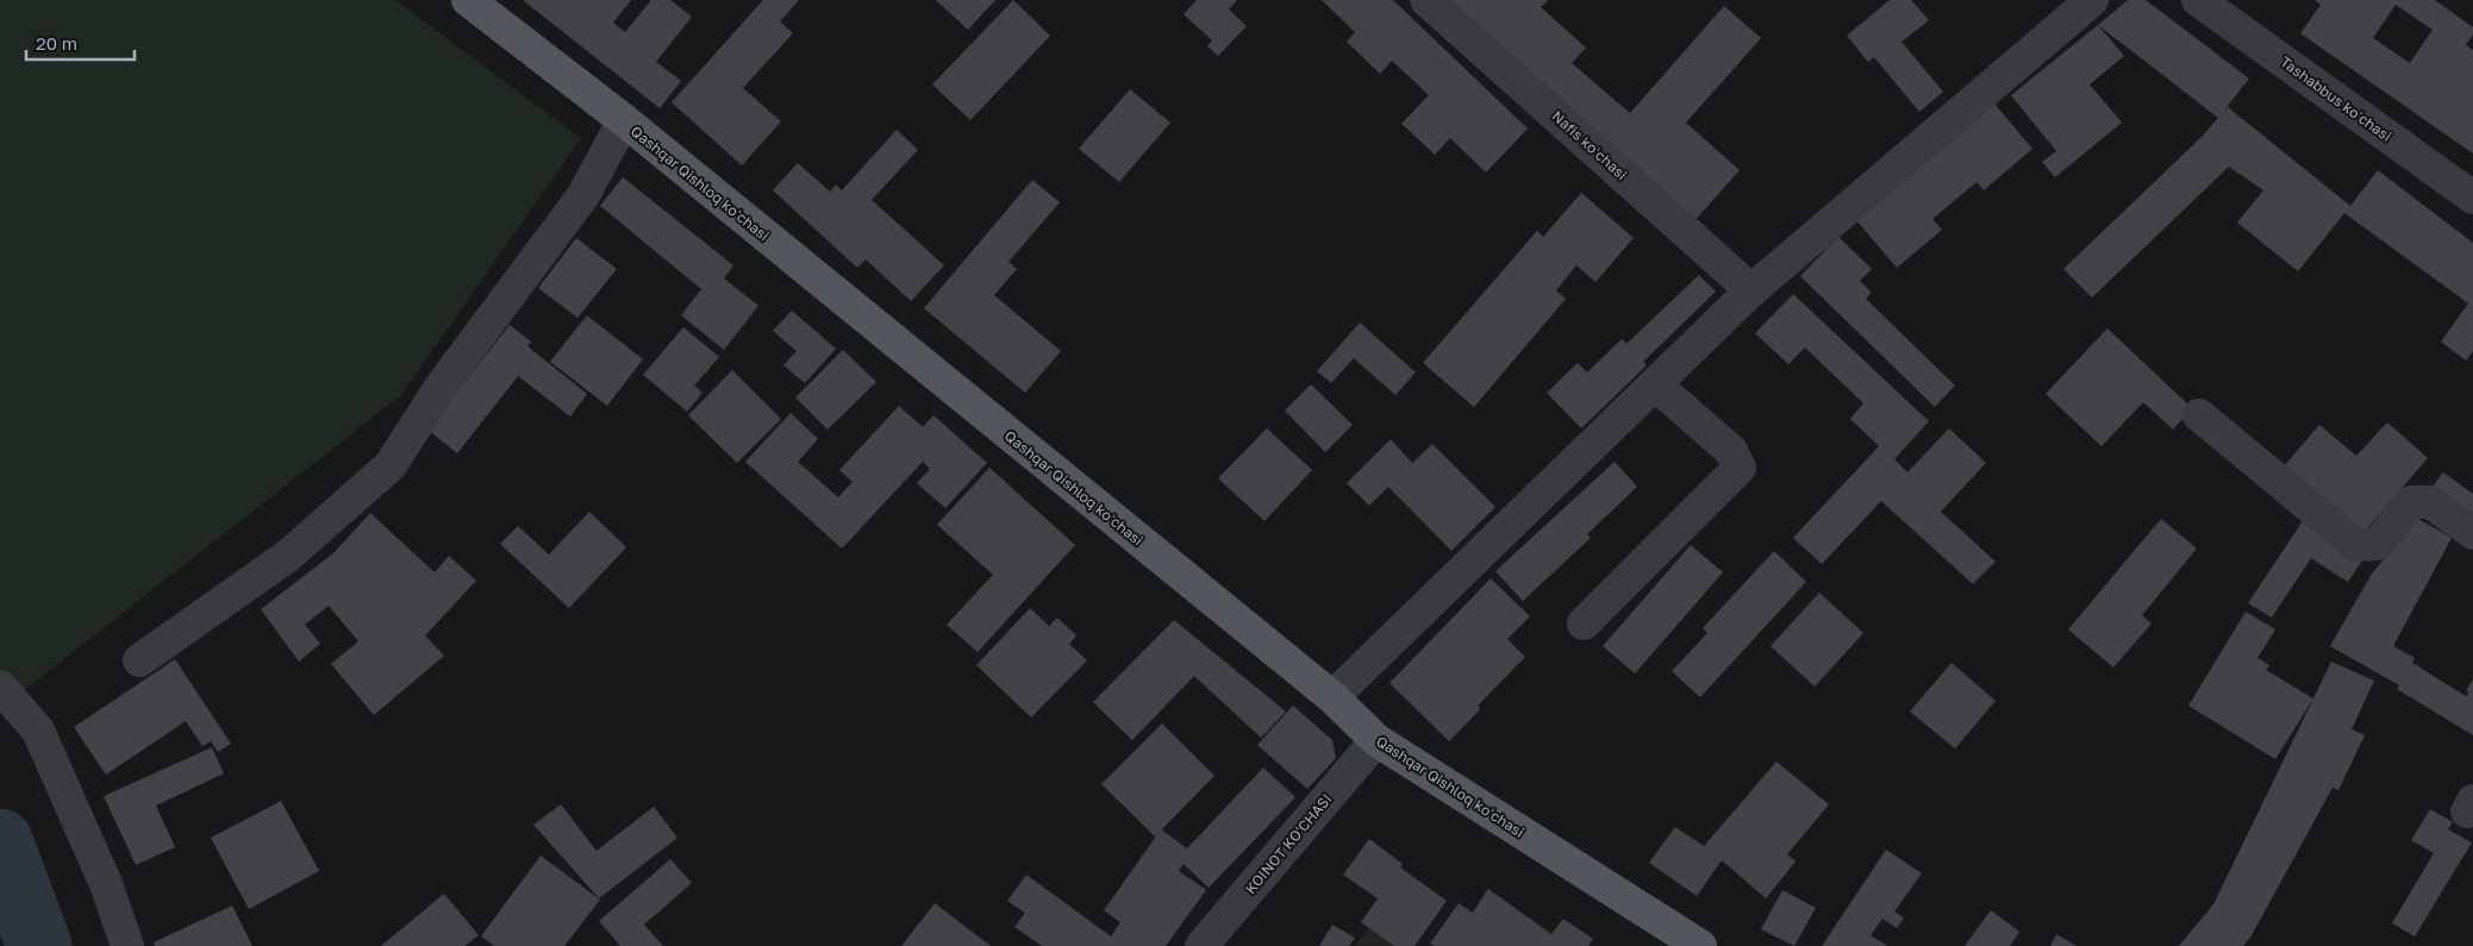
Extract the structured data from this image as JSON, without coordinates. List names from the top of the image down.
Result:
{
  "streets": {
    "main road": ["Qashqar Qishloq koʻchasi"],
    "street": ["Tashabbus koʻchasi", "Nafis koʻchasi", "KOINOT KO'CHASI"]
  },
  "crossings": [
    ["Qashqar Qishloq koʻchasi", "KOINOT KO'CHASI"]
  ],
  "scale_bar": "20 m"
}
